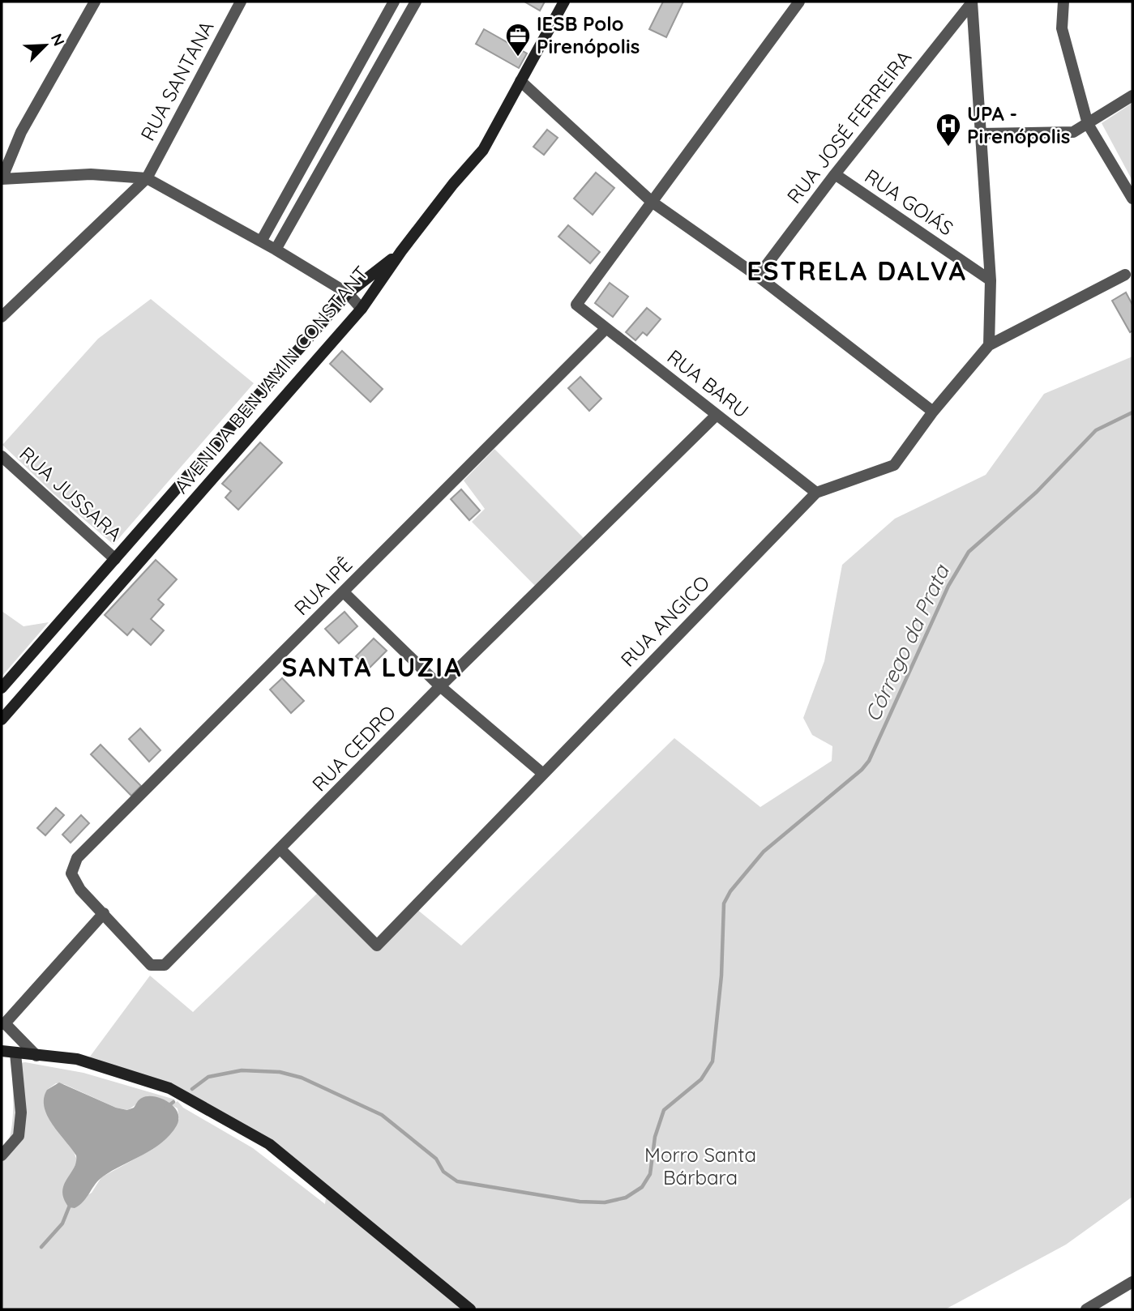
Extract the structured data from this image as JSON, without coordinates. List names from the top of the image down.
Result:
{
  "streets": {
    "street": [
      "RUA SANTANA",
      "RUA JOSÉ FERREIRA",
      "RUA GOIÁS",
      "AVENIDA BENJAMIN CONSTANT",
      "RUA BARU",
      "RUA JUSSARA",
      "RUA IPÊ",
      "RUA ANGICO",
      "RUA CEDRO"
    ]
  },
  "crossings": [
    ["RUA JOSÉ FERREIRA", "RUA GOIÁS"],
    ["AVENIDA BENJAMIN CONSTANT", "RUA JUSSARA"],
    ["RUA BARU", "RUA IPÊ"],
    ["RUA BARU", "RUA ANGICO"],
    ["RUA BARU", "RUA CEDRO"],
    ["RUA IPÊ", "RUA CEDRO"],
    ["RUA ANGICO", "RUA CEDRO"]
  ],
  "districts": ["ESTRELA DALVA", "SANTA LUZIA"],
  "water": ["Córrego da Prata"],
  "parks": ["Morro Santa Bárbara"],
  "places": {
    "office": ["IESB Polo Pirenópolis"],
    "hospital": ["UPA - Pirenópolis"]
  },
  "north": "top right"
}
